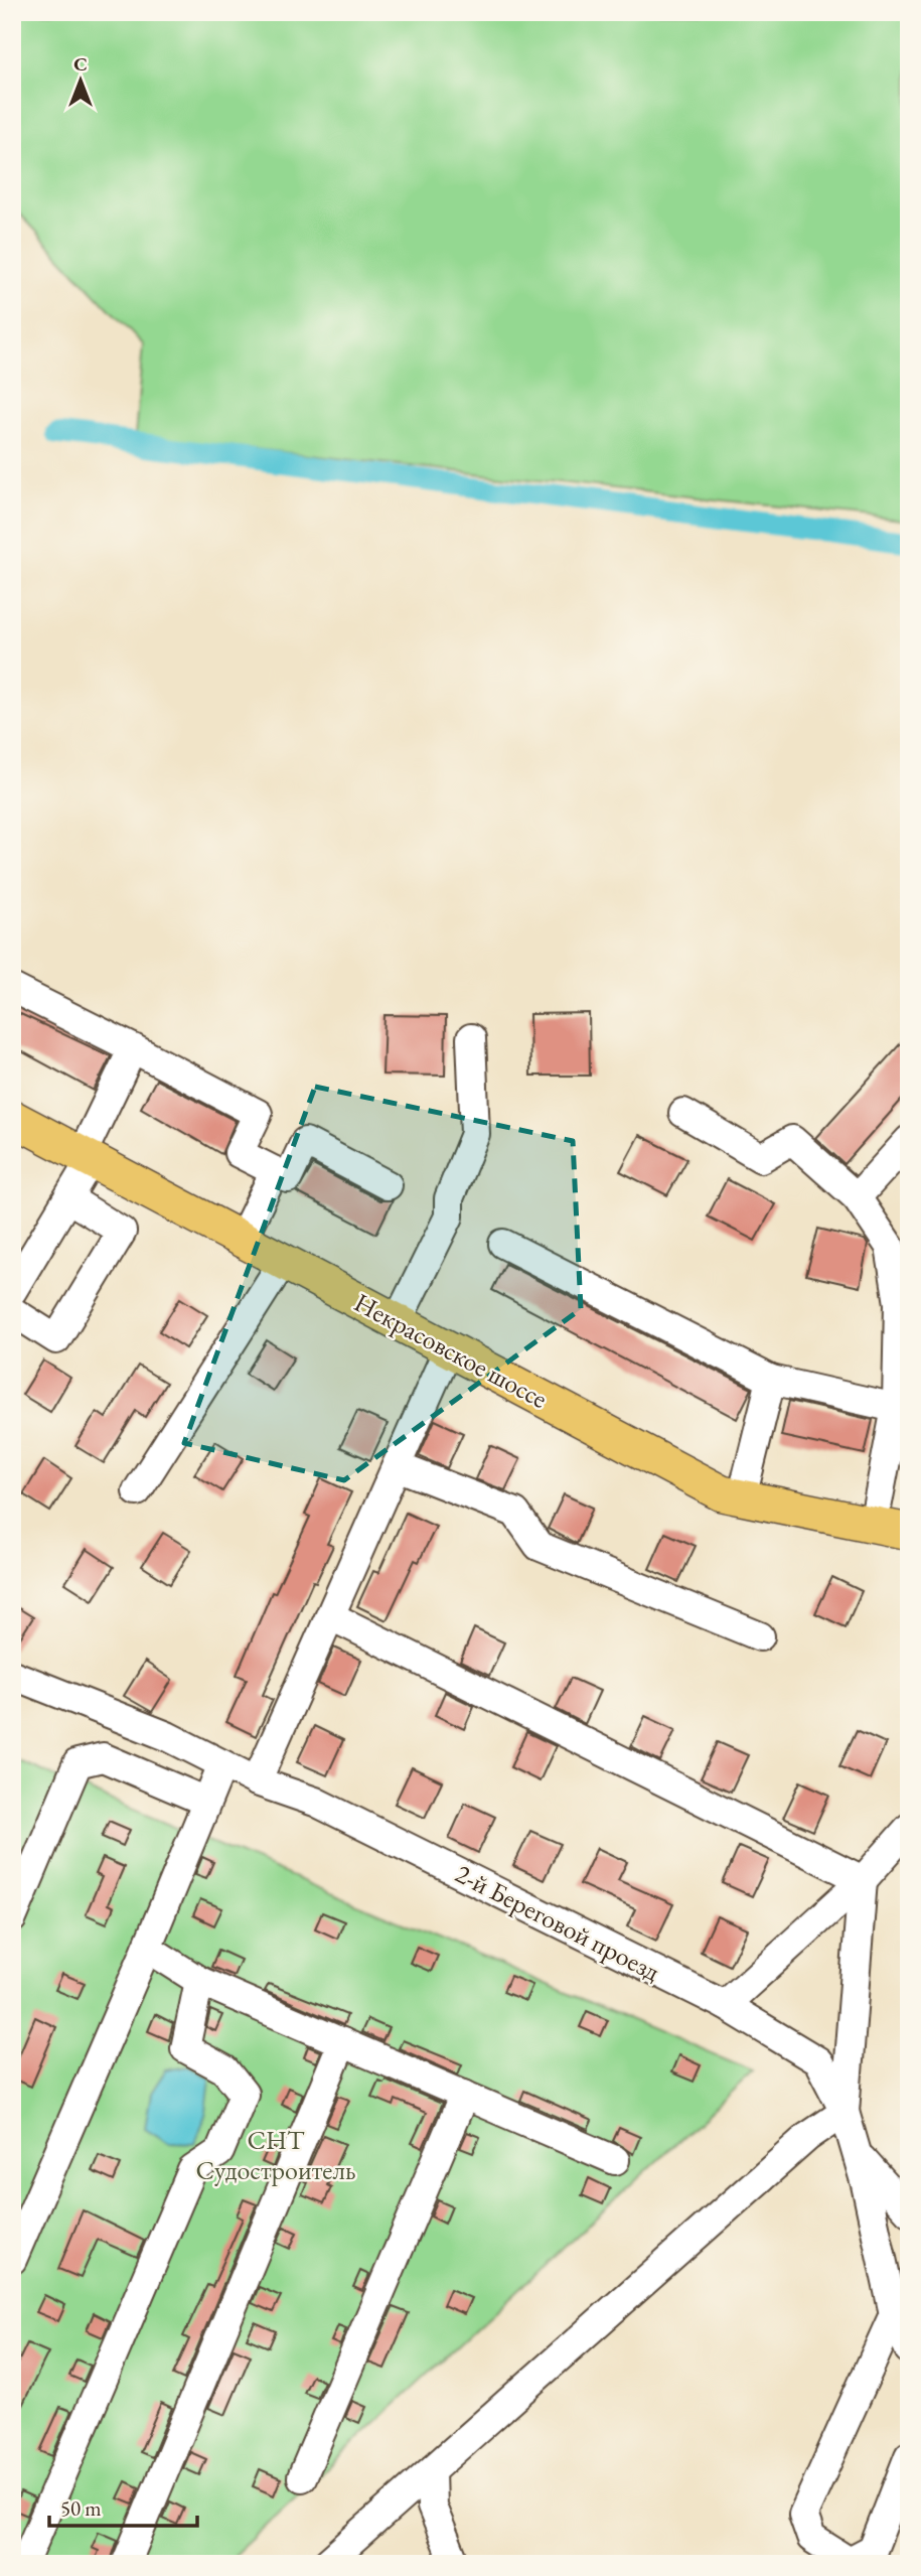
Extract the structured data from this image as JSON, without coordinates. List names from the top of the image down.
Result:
{
  "streets": {
    "main road": ["Некрасовское шоссе"],
    "street": ["2-й Береговой проезд"]
  },
  "parks": ["СНТ Судостроитель"],
  "scale_bar": "50 m",
  "north": "top"
}
